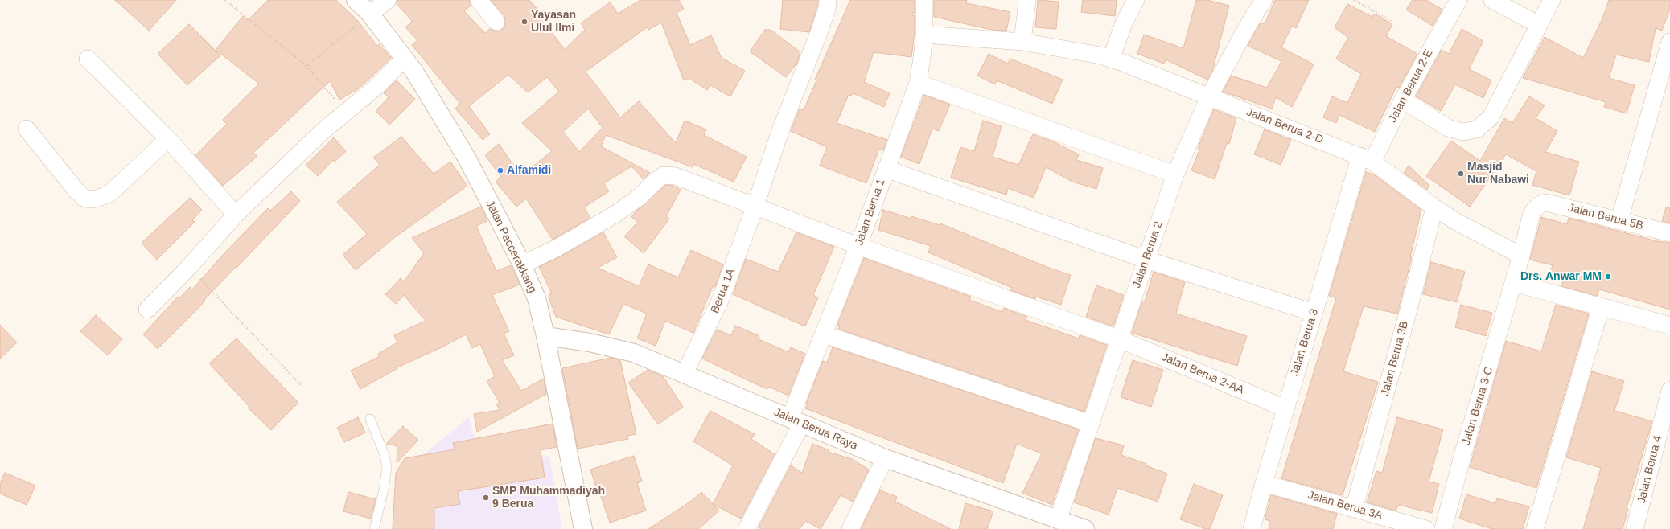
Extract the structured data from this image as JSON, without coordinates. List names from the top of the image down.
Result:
{
  "streets": {
    "main road": ["Jalan Paccerakkang", "Jalan Berua Raya"],
    "street": [
      "Jalan Berua 2-E",
      "Jalan Berua 2-D",
      "Jalan Berua 1",
      "Jalan Berua 5B",
      "Jalan Berua 2",
      "Berua 1A",
      "Jalan Berua 3",
      "Jalan Berua 3B",
      "Jalan Berua 2-AA",
      "Jalan Berua 3-C",
      "Jalan Berua 4",
      "Jalan Berua 3A"
    ]
  },
  "crossings": [
    ["Jalan Berua 2-E", "Jalan Berua 2-D"],
    ["Jalan Berua 2-E", "Jalan Berua 3"],
    ["Jalan Berua 2-D", "Jalan Berua 1"],
    ["Jalan Berua 2-D", "Jalan Berua 2"],
    ["Jalan Berua 2-D", "Jalan Berua 3"],
    ["Jalan Berua 2-D", "Jalan Berua 3B"],
    ["Jalan Berua 2-D", "Jalan Berua 3-C"],
    ["Jalan Berua 1", "Jalan Berua 2-AA"],
    ["Jalan Berua 1", "Jalan Berua Raya"],
    ["Jalan Berua 5B", "Jalan Berua 3-C"],
    ["Jalan Paccerakkang", "Jalan Berua 2-AA"],
    ["Jalan Paccerakkang", "Jalan Berua Raya"],
    ["Jalan Berua 2", "Jalan Berua 2-AA"],
    ["Jalan Berua 2", "Jalan Berua Raya"],
    ["Berua 1A", "Jalan Berua 2-AA"],
    ["Berua 1A", "Jalan Berua Raya"],
    ["Jalan Berua 3", "Jalan Berua 2-AA"],
    ["Jalan Berua 3", "Jalan Berua 3A"],
    ["Jalan Berua 3B", "Jalan Berua 3A"]
  ],
  "places": [
    "Yayasan Ulul Ilmi",
    "Alfamidi",
    "Masjid Nur Nabawi",
    "Drs. Anwar MM",
    "SMP Muhammadiyah 9 Berua"
  ]
}
